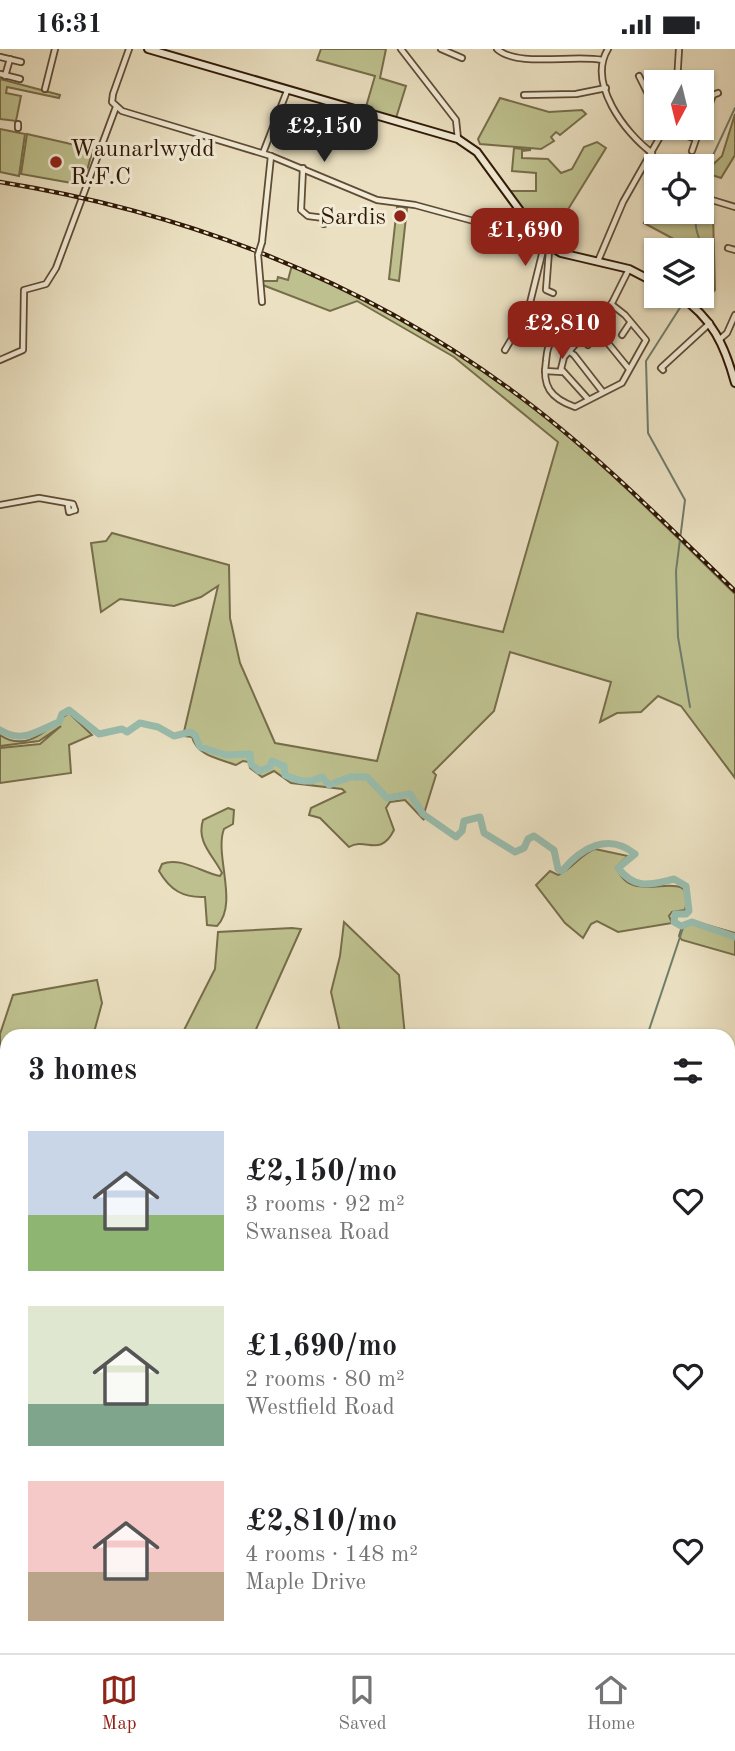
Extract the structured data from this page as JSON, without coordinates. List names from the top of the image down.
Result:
{
  "places": ["Waunarlwydd R.F.C", "Sardis"],
  "north": "bottom",
  "page": {
    "status": "16:31",
    "price": ["£2,150", "£1,690", "£2,810"],
    "heading": "3 homes",
    "list": [
      {
        "name": "£2,150/mo",
        "note": "3 rooms · 92 m² · Swansea Road"
      },
      {
        "name": "£1,690/mo",
        "note": "2 rooms · 80 m² · Westfield Road"
      },
      {
        "name": "£2,810/mo",
        "note": "4 rooms · 148 m² · Maple Drive"
      }
    ],
    "tabs": ["Map", "Saved", "Home"]
  }
}
